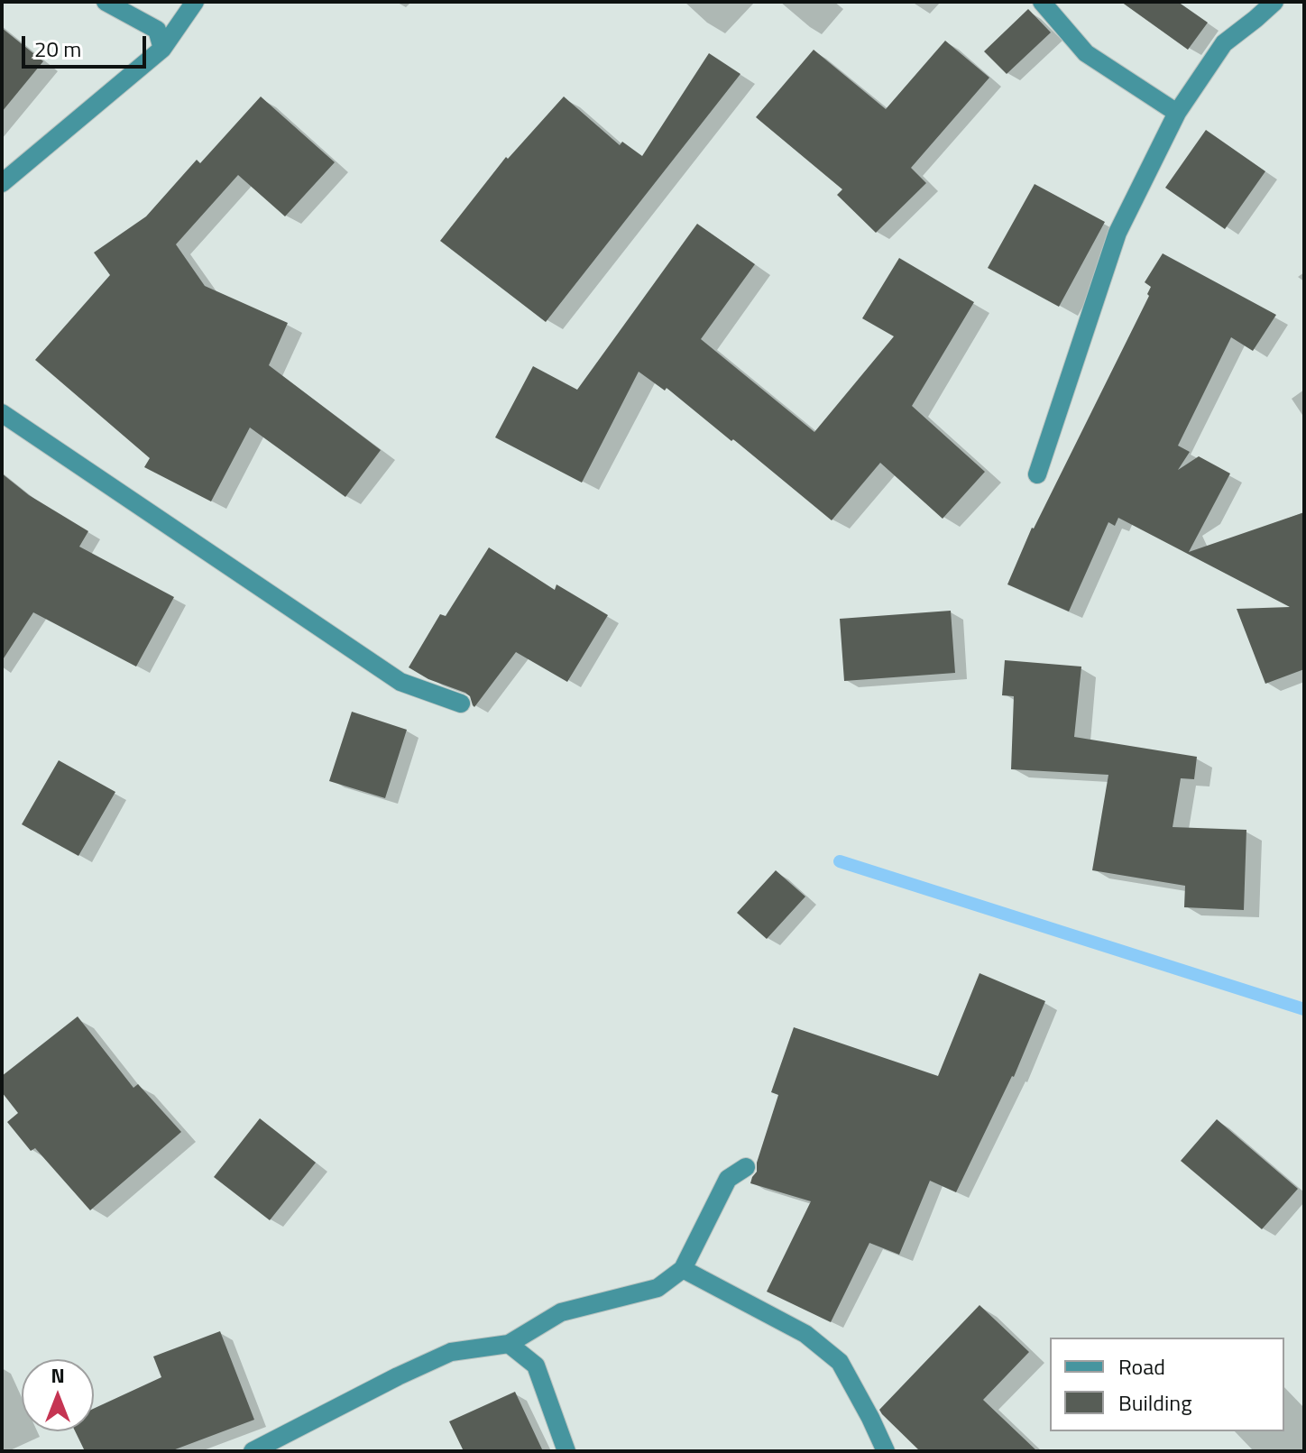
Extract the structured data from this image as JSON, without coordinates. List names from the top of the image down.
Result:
{
  "legend": ["Road", "Building"],
  "scale_bar": "20 m",
  "north": "top"
}
